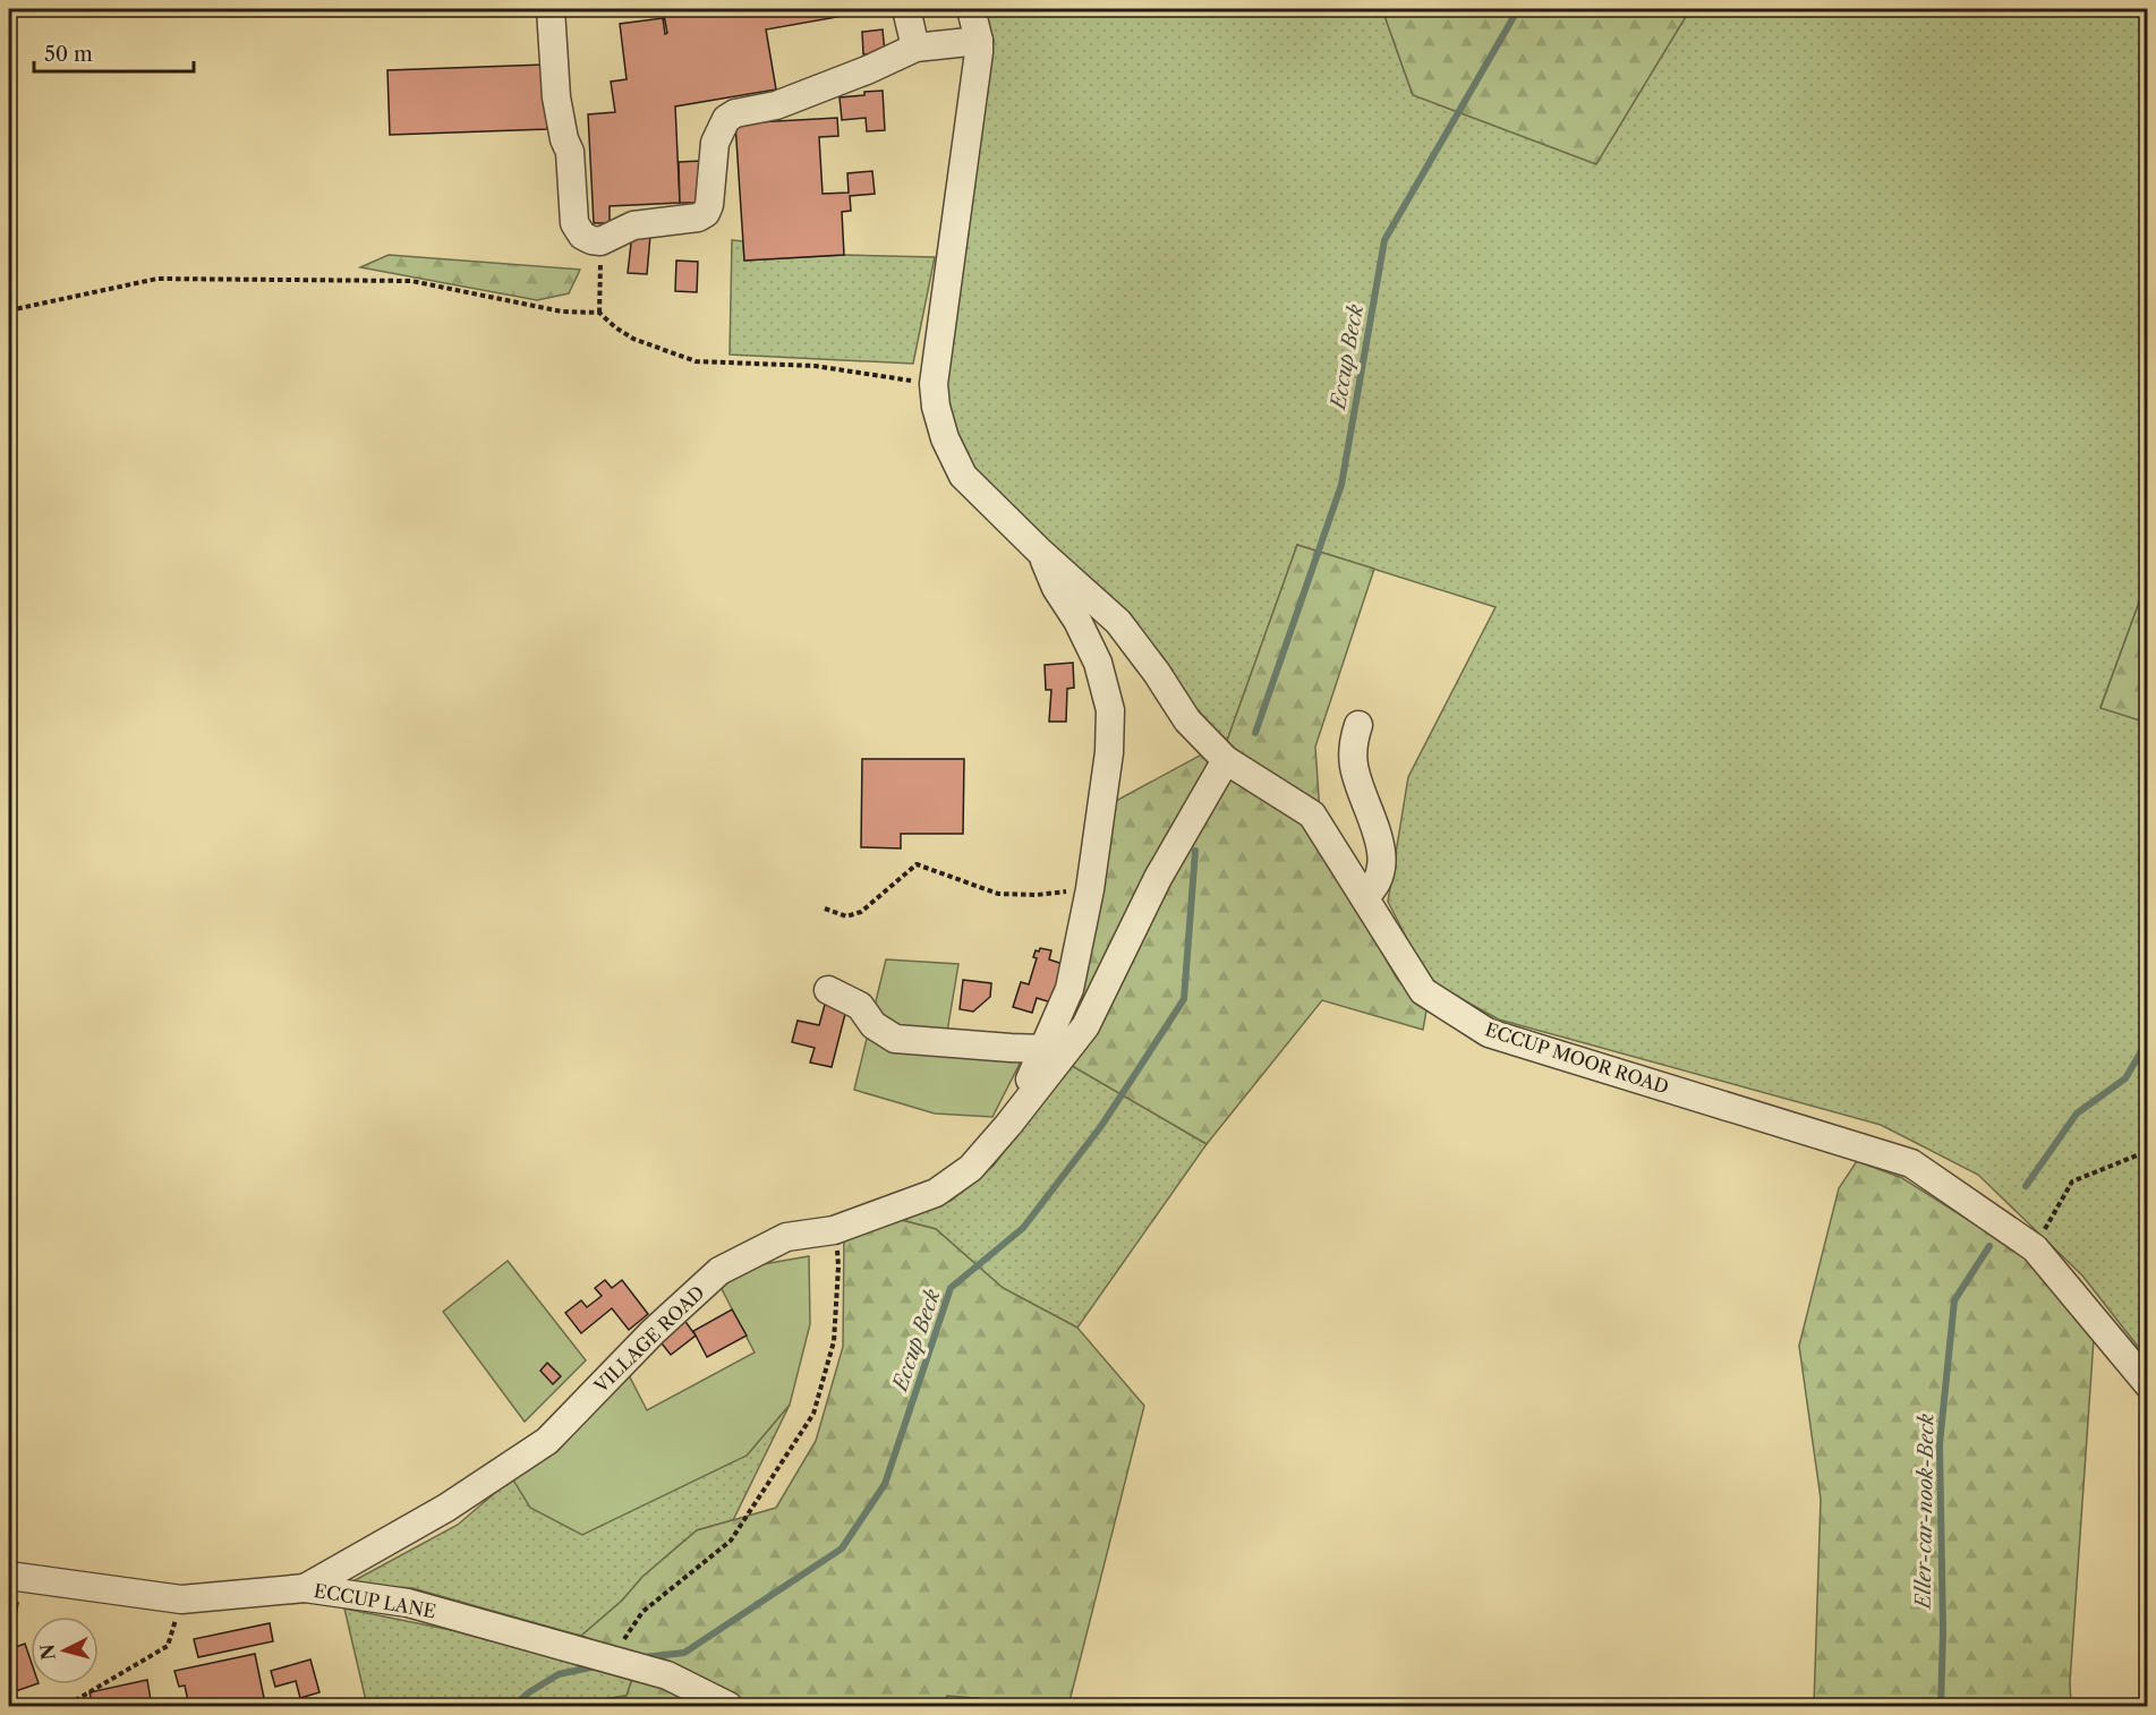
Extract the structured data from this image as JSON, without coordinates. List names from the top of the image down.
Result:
{
  "streets": {
    "street": ["ECCUP MOOR ROAD", "VILLAGE ROAD", "ECCUP LANE"]
  },
  "crossings": [
    ["VILLAGE ROAD", "ECCUP LANE"]
  ],
  "water": ["Eccup Beck", "Eller-car-nook-Beck"],
  "scale_bar": "50 m",
  "north": "left"
}
